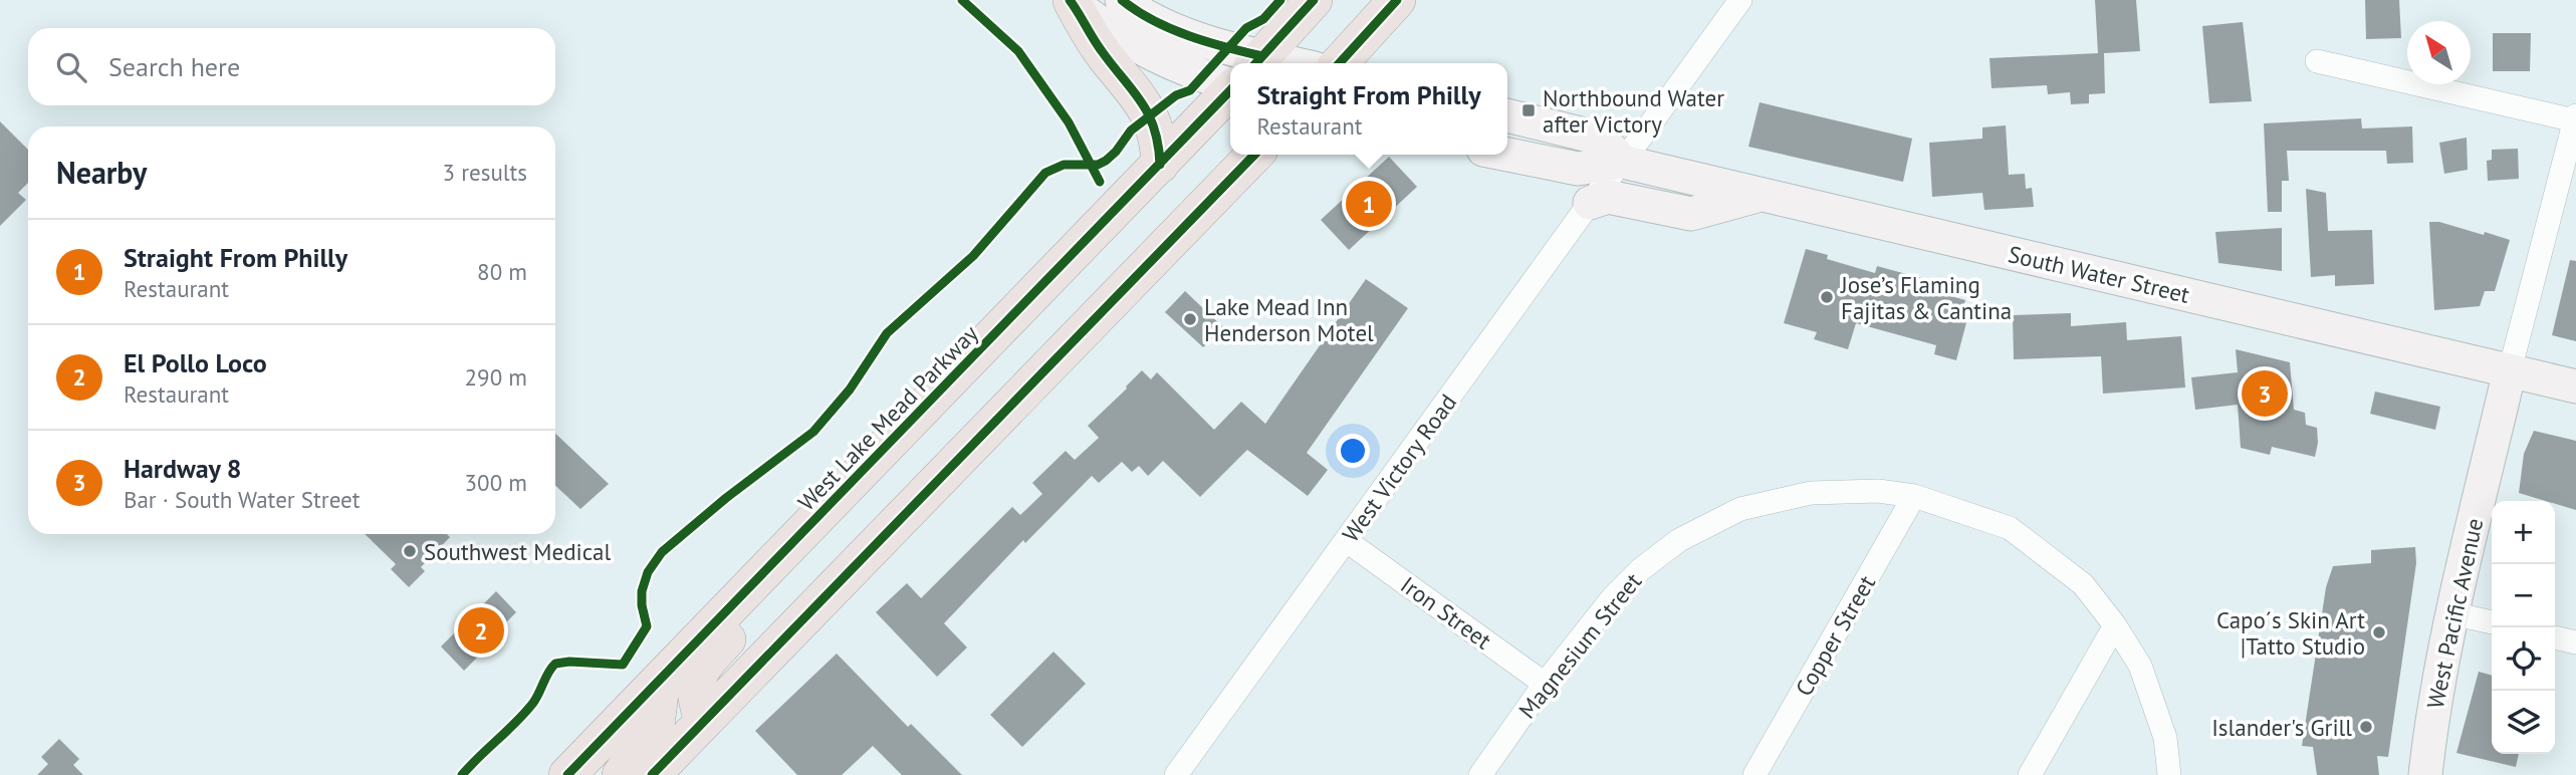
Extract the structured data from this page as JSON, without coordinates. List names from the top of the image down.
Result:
{
  "streets": {
    "main road": ["South Water Street", "West Lake Mead Parkway", "West Pacific Avenue"],
    "street": [
      "West Victory Road",
      "Iron Street",
      "Copper Street",
      "Magnesium Street"
    ]
  },
  "crossings": [
    ["South Water Street", "West Victory Road"],
    ["South Water Street", "West Pacific Avenue"],
    ["West Victory Road", "Iron Street"],
    ["Iron Street", "Magnesium Street"],
    ["Copper Street", "Magnesium Street"]
  ],
  "places": {
    "transit": ["Northbound Water after Victory"],
    "other": [
      "Jose’s Flaming Fajitas & Cantina",
      "Lake Mead Inn Henderson Motel",
      "Southwest Medical",
      "Capo´s Skin Art |Tatto Studio",
      "Islander's Grill"
    ]
  },
  "north": "top left",
  "page": {
    "search": "Search here",
    "popup": ["Straight From Philly", "Restaurant"],
    "heading": ["Nearby", "3 results"],
    "pins": ["1", "3", "2"],
    "list": [
      {
        "mark": "1",
        "name": "Straight From Philly",
        "note": "Restaurant",
        "value": "80 m"
      },
      {
        "mark": "2",
        "name": "El Pollo Loco",
        "note": "Restaurant",
        "value": "290 m"
      },
      {
        "mark": "3",
        "name": "Hardway 8",
        "note": "Bar · South Water Street",
        "value": "300 m"
      }
    ],
    "map_buttons": ["+", "−"]
  }
}
